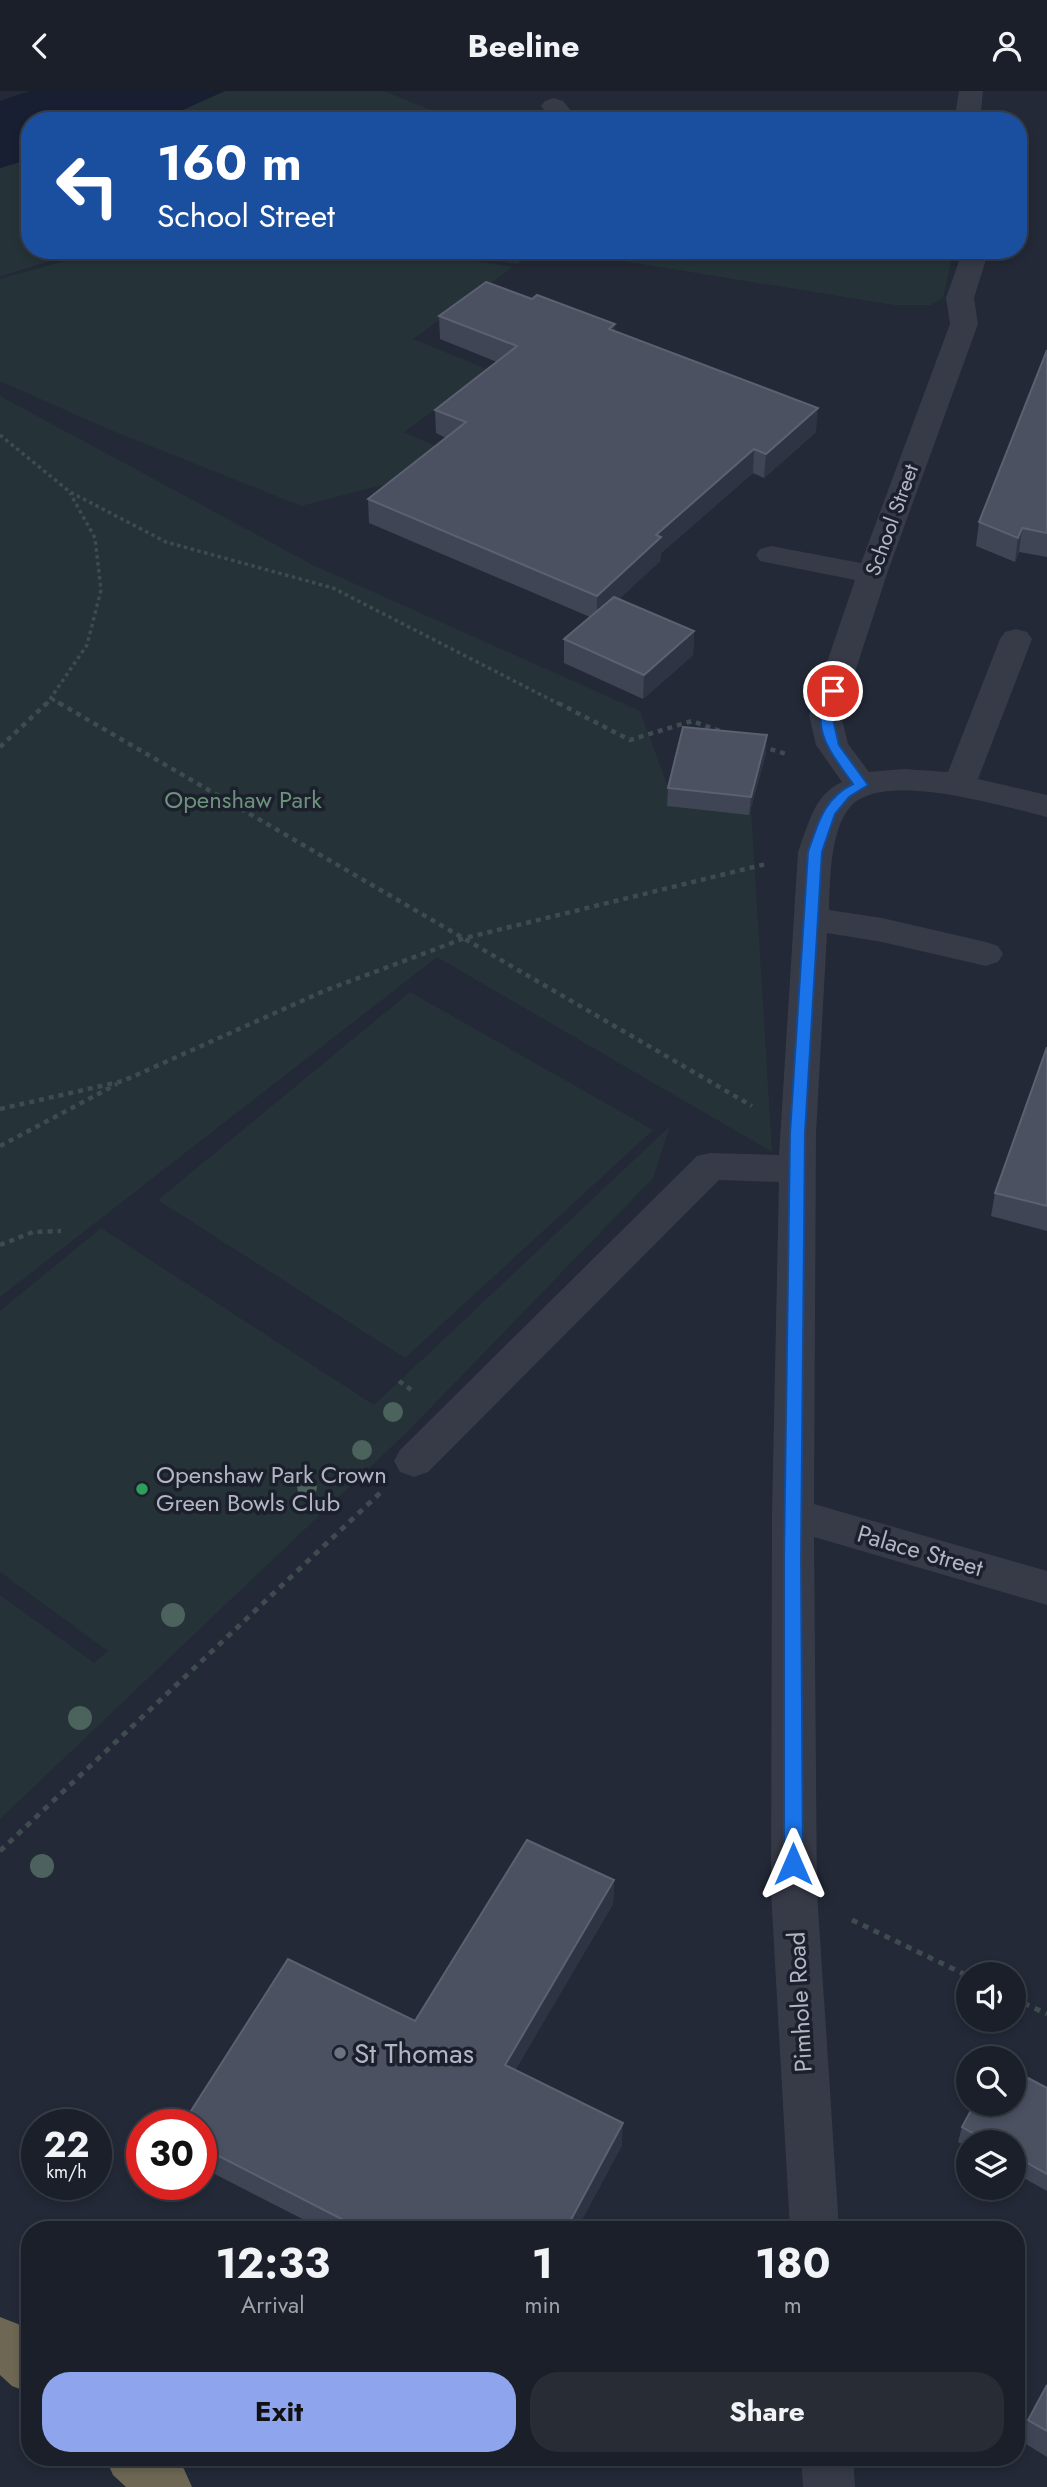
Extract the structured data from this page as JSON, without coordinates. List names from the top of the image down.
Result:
{
  "streets": {
    "street": ["School Street", "Palace Street", "Pimhole Road"]
  },
  "crossings": [
    ["School Street", "Pimhole Road"],
    ["Palace Street", "Pimhole Road"]
  ],
  "parks": ["Openshaw Park"],
  "places": ["Openshaw Park Crown Green Bowls Club", "St Thomas"],
  "page": {
    "header": "Beeline",
    "turn": ["160 m", "School Street"],
    "speed": "22 km/h",
    "limit": "30",
    "eta": [
      "12:33",
      "Arrival",
      "1",
      "min",
      "180",
      "m"
    ],
    "buttons": ["Exit", "Share"]
  }
}
